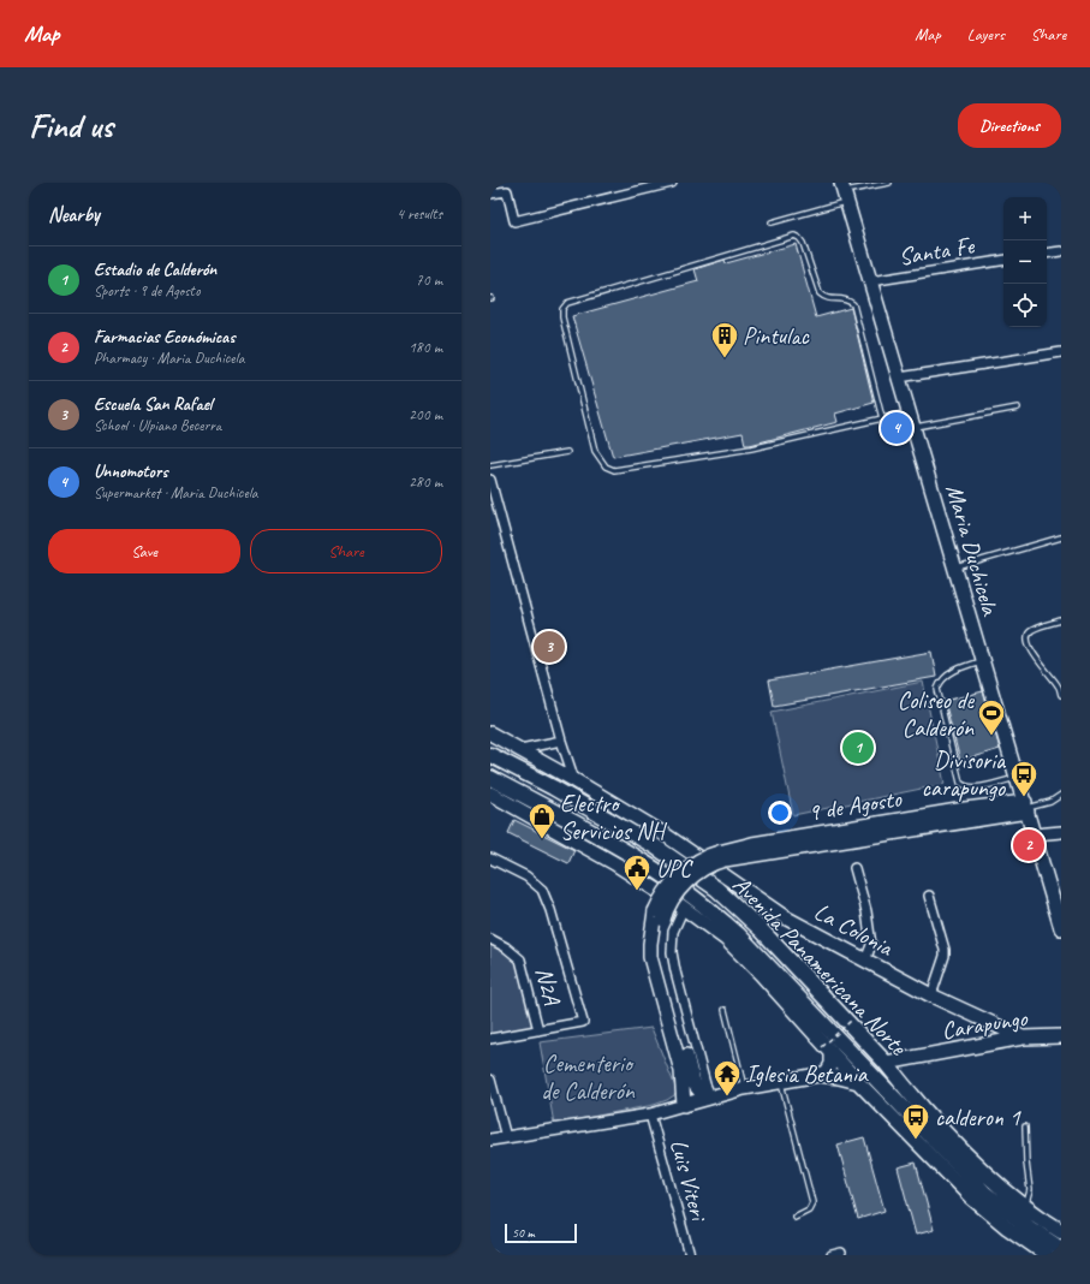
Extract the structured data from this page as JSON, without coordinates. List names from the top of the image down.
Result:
{
  "streets": {
    "highway": ["Avenida Panamericana Norte"],
    "main road": [
      "Maria Duchicela",
      "9 de Agosto",
      "La Colonia",
      "Carapungo"
    ],
    "street": ["Santa Fe", "N2A", "Luis Viteri"]
  },
  "crossings": [
    ["Santa Fe", "Maria Duchicela"],
    ["Maria Duchicela", "9 de Agosto"],
    ["La Colonia", "Carapungo"],
    ["Avenida Panamericana Norte", "Carapungo"]
  ],
  "parks": ["Cementerio de Calderón"],
  "places": {
    "building": ["Pintulac"],
    "sports": ["Coliseo de Calderón"],
    "bus stop": ["Divisoria carapungo", "calderon 1"],
    "shop": ["Electro Servicios NH"],
    "public building": ["UPC"],
    "temple": ["Iglesia Betania"]
  },
  "scale_bar": "50 m",
  "page": {
    "header": "Map",
    "nav": ["Map", "Layers", "Share"],
    "buttons": [
      "Directions",
      ["Save", "Share"]
    ],
    "title": "Find us",
    "heading": ["Nearby", "4 results"],
    "map_buttons": ["+", "−"],
    "list": [
      {
        "mark": "1",
        "name": "Estadio de Calderón",
        "note": "Sports · 9 de Agosto",
        "value": "70 m"
      },
      {
        "mark": "2",
        "name": "Farmacias Económicas",
        "note": "Pharmacy · Maria Duchicela",
        "value": "180 m"
      },
      {
        "mark": "3",
        "name": "Escuela San Rafael",
        "note": "School · Ulpiano Becerra",
        "value": "200 m"
      },
      {
        "mark": "4",
        "name": "Unnomotors",
        "note": "Supermarket · Maria Duchicela",
        "value": "280 m"
      }
    ],
    "pins": [
      "4",
      "3",
      "1",
      "2"
    ],
    "scale": "50 m"
  }
}
